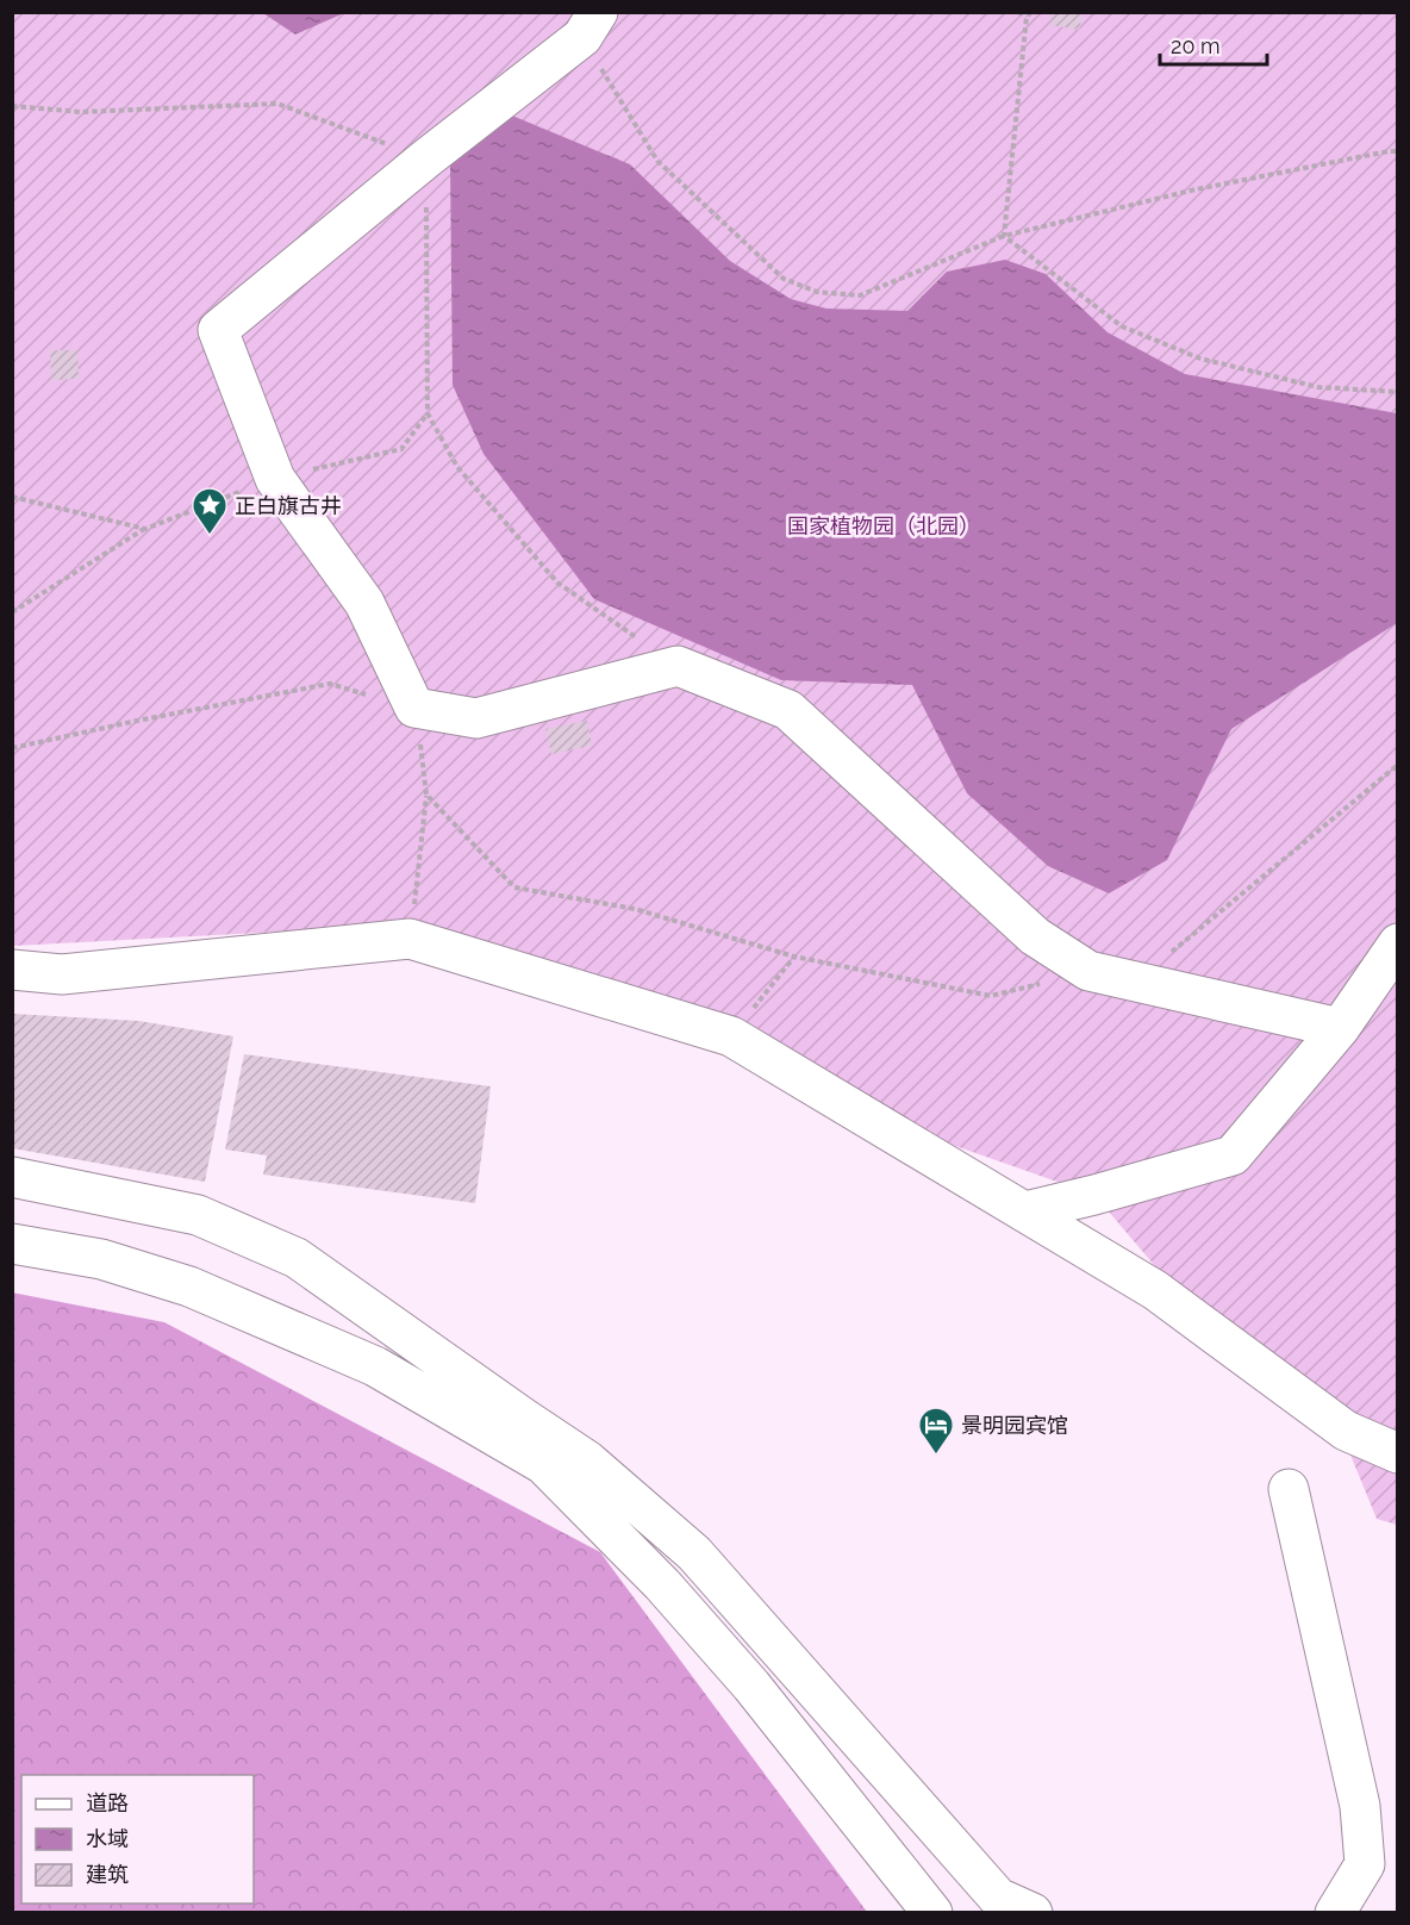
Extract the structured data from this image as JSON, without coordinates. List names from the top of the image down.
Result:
{
  "parks": ["国家植物园（北园）"],
  "places": {
    "place": ["正白旗古井"],
    "hotel": ["景明园宾馆"]
  },
  "legend": ["道路", "水域", "建筑"],
  "scale_bar": "20 m"
}
